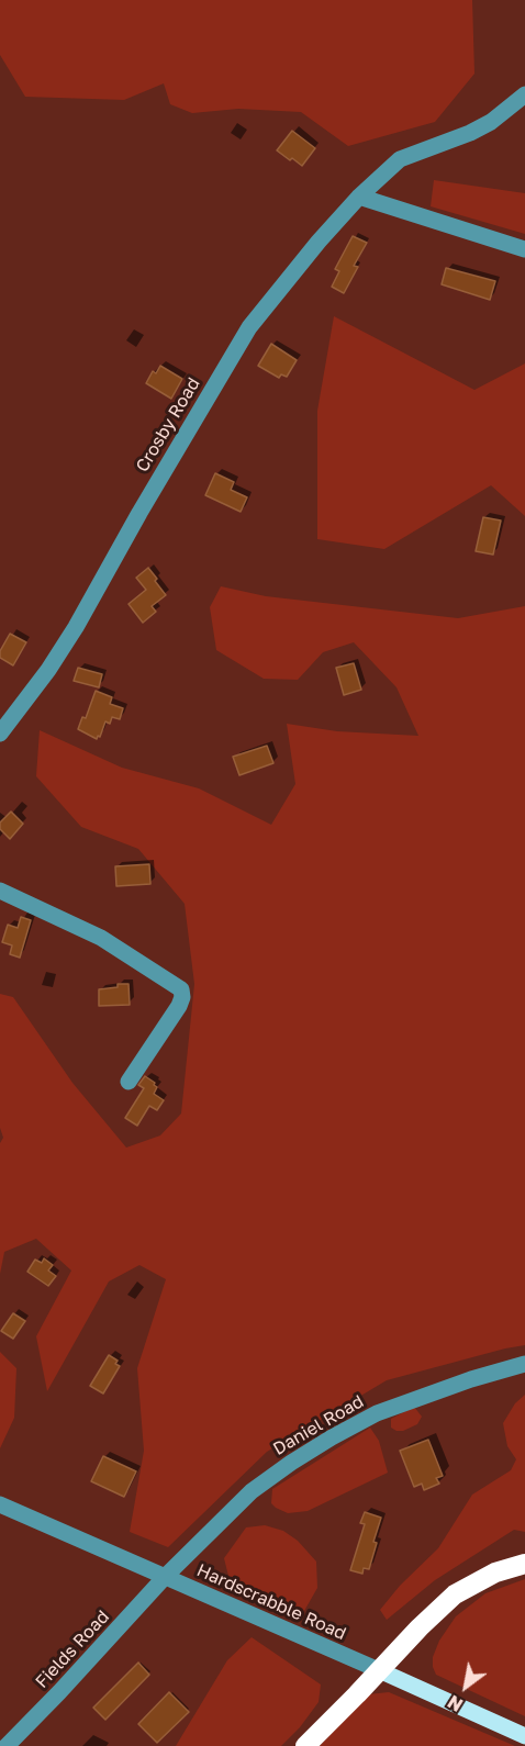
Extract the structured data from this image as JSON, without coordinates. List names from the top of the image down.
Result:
{
  "streets": {
    "main road": ["Hardscrabble Road"],
    "street": ["Crosby Road", "Daniel Road", "Fields Road"]
  },
  "crossings": [
    ["Daniel Road", "Hardscrabble Road"],
    ["Daniel Road", "Fields Road"],
    ["Hardscrabble Road", "Fields Road"]
  ],
  "north": "bottom left"
}
